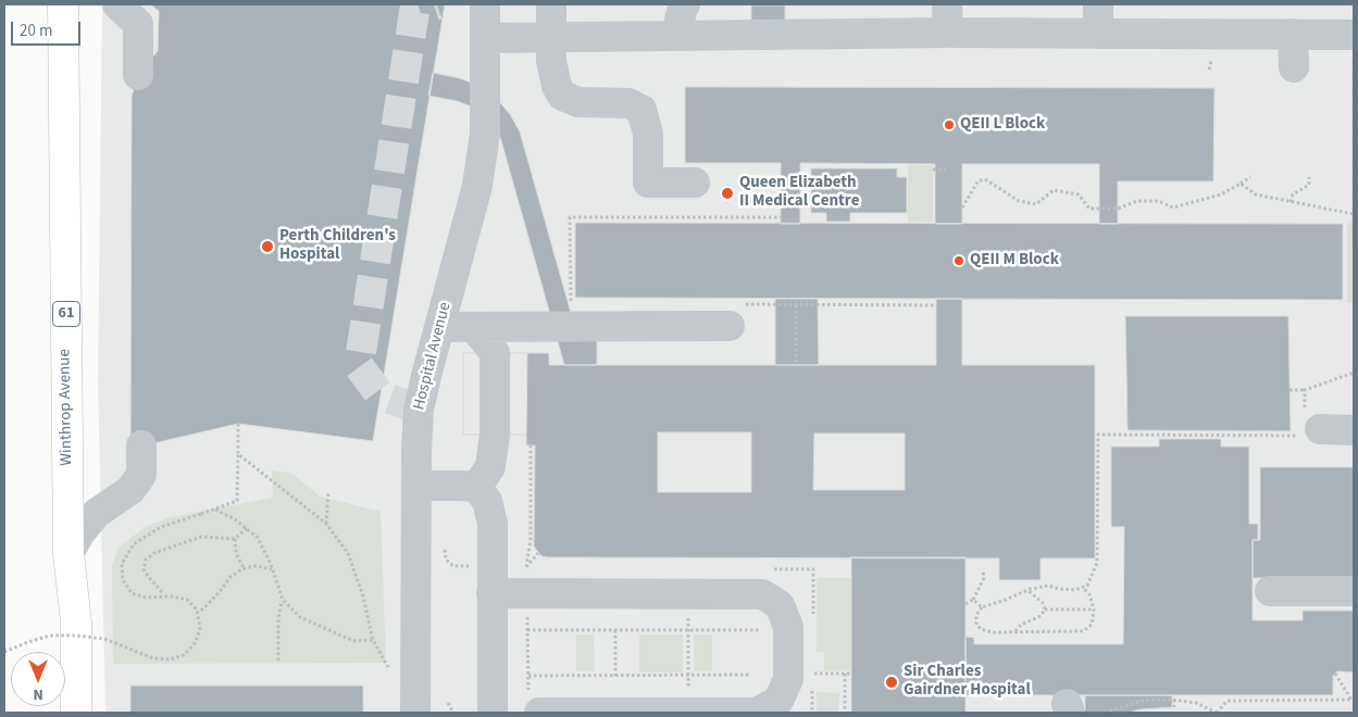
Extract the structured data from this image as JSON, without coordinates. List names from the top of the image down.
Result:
{
  "streets": {
    "main road": ["61", "Winthrop Avenue"],
    "lane": ["Hospital Avenue"]
  },
  "places": [
    "QEII L Block",
    "Queen Elizabeth II Medical Centre",
    "Perth Children's Hospital",
    "QEII M Block",
    "Sir Charles Gairdner Hospital"
  ],
  "scale_bar": "20 m",
  "north": "bottom"
}
